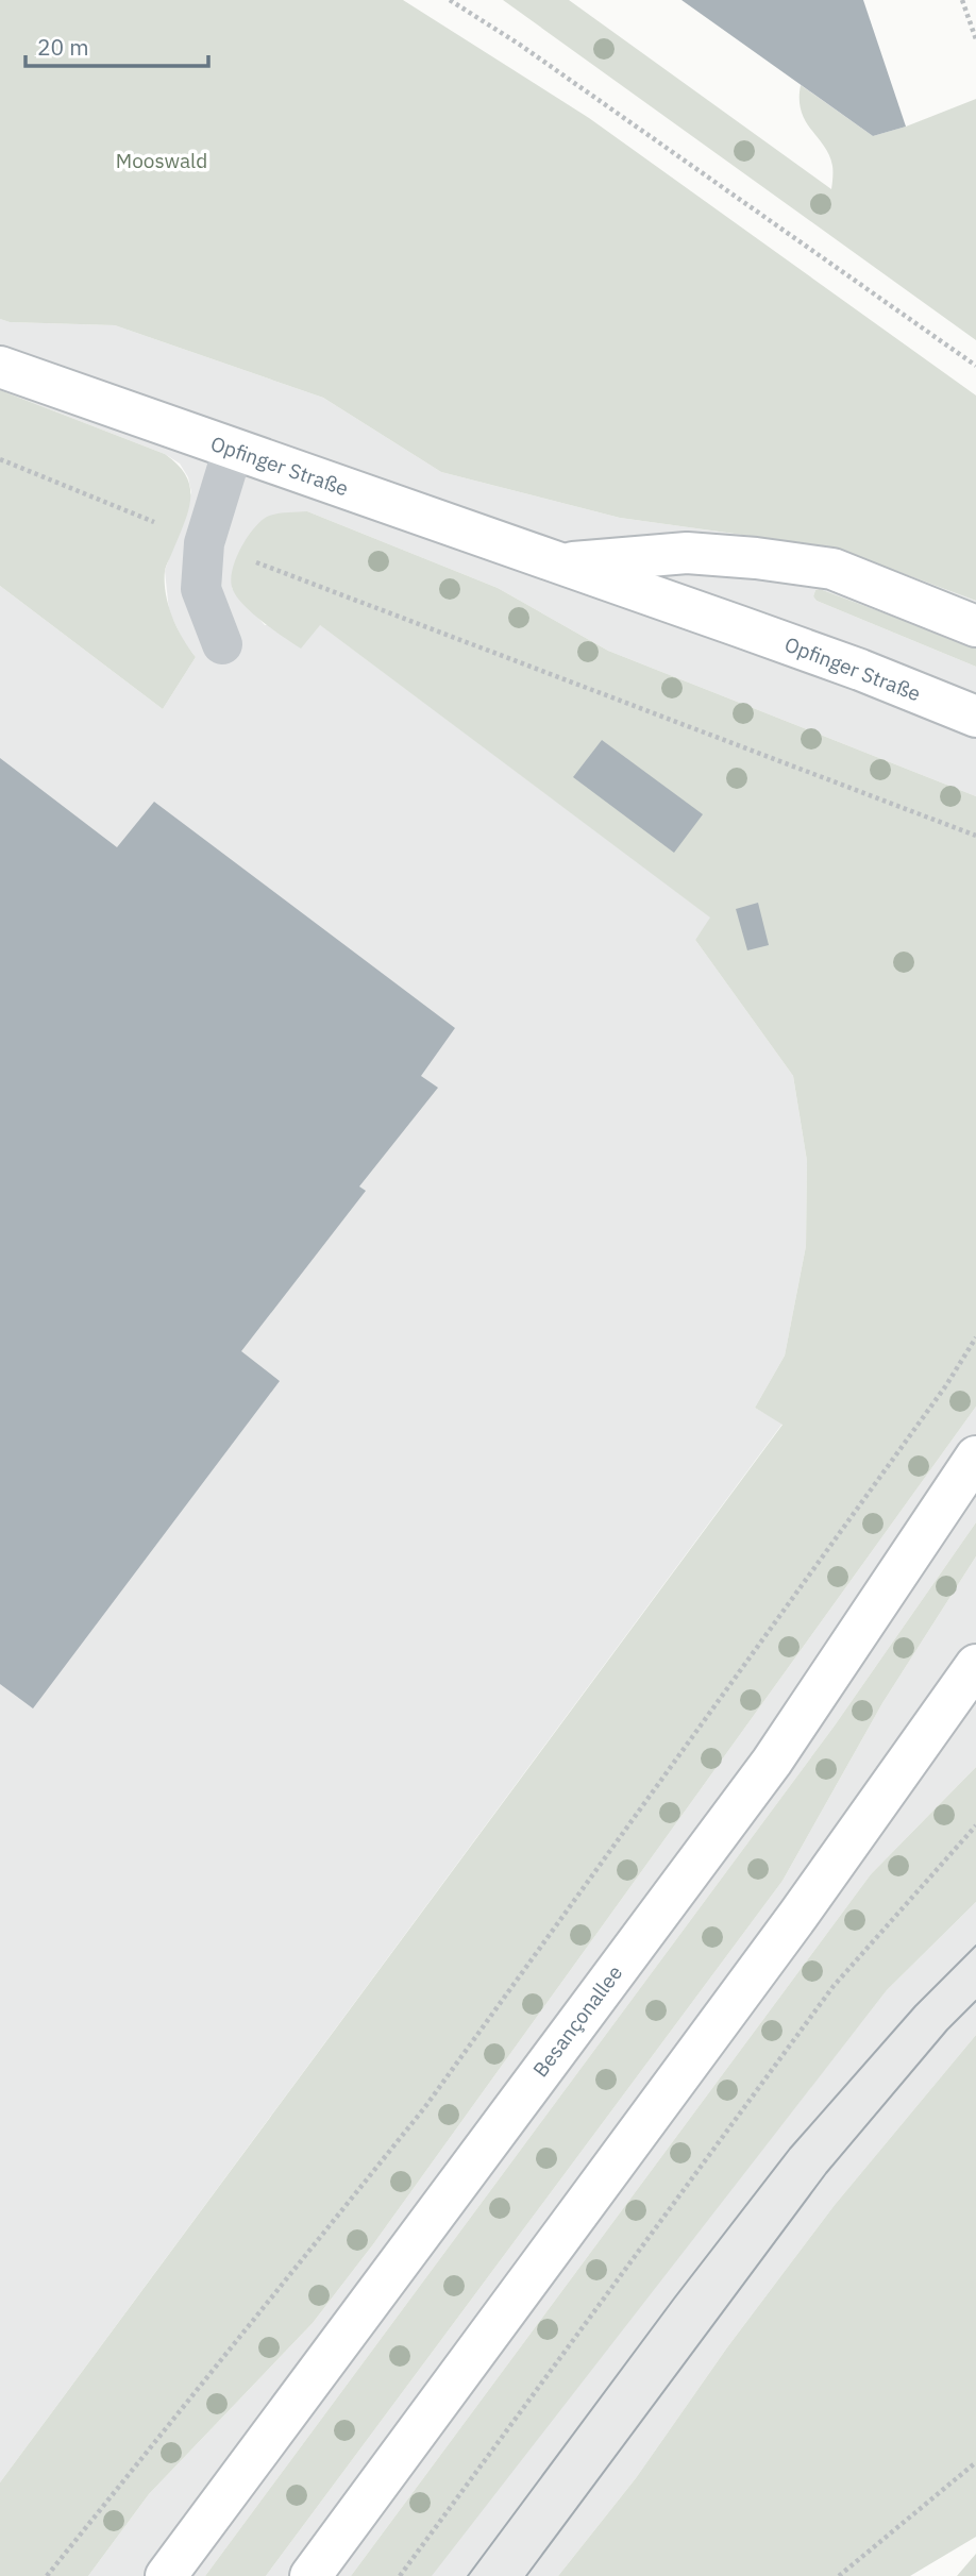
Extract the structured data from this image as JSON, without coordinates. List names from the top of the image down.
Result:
{
  "streets": {
    "main road": ["Opfinger Straße", "Besançonallee"]
  },
  "parks": ["Mooswald"],
  "scale_bar": "20 m"
}
